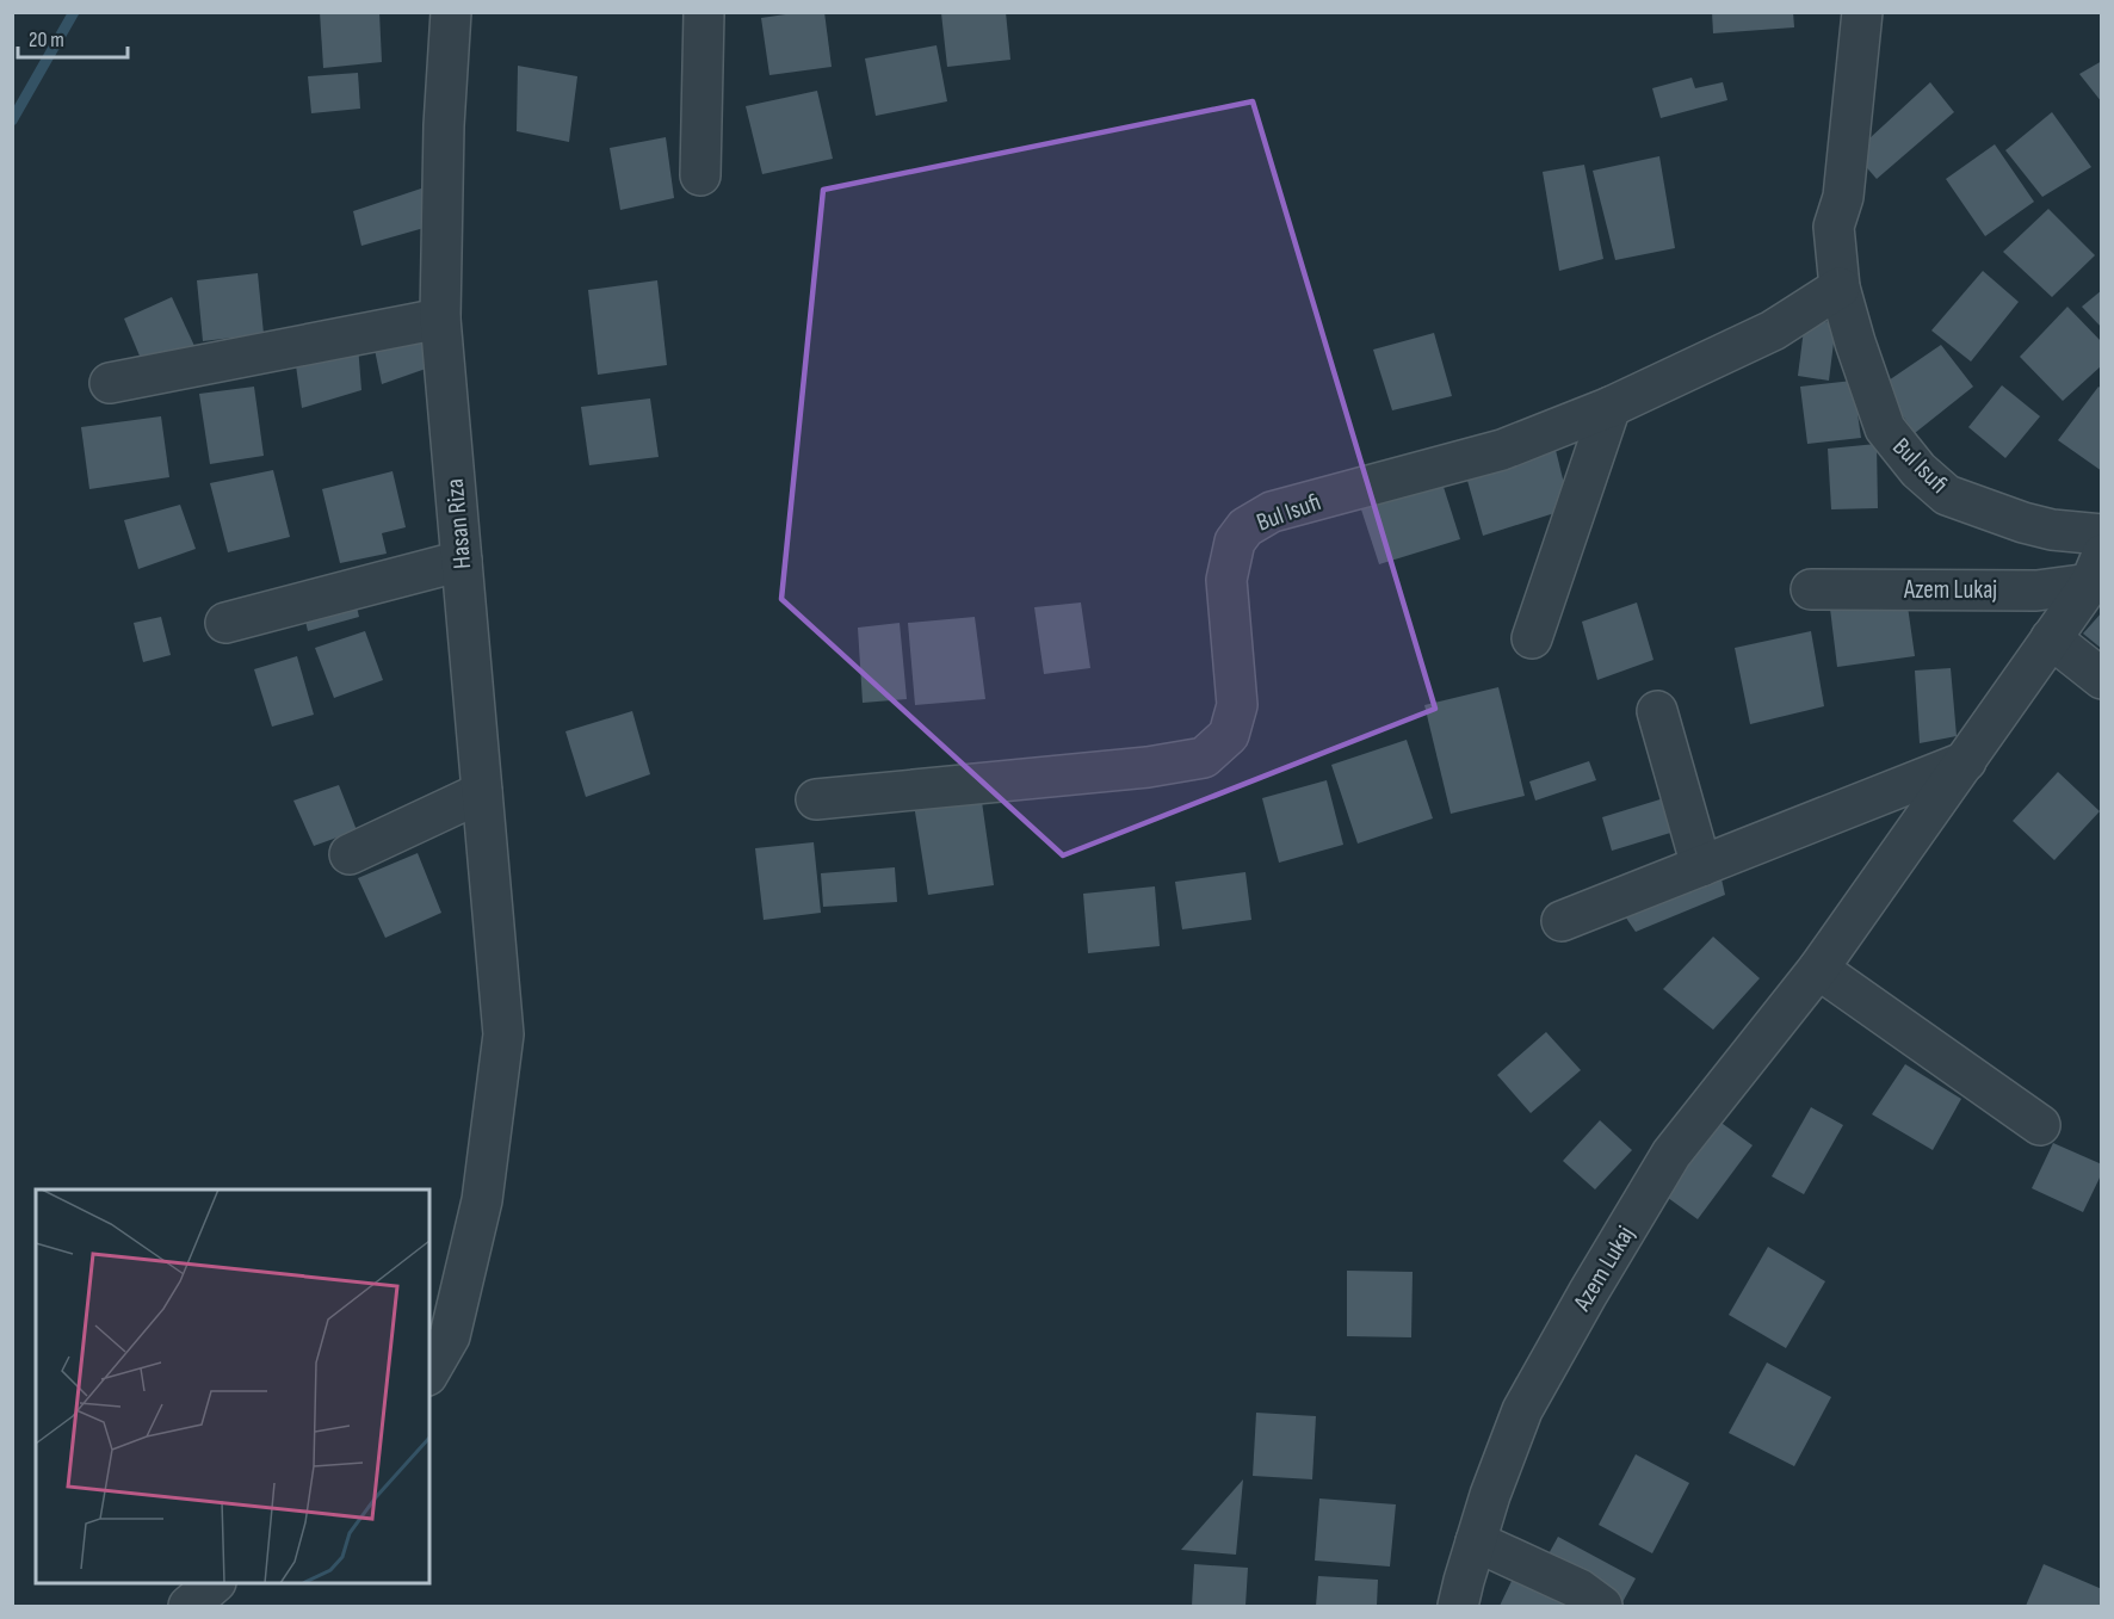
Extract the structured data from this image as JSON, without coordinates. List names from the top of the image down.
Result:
{
  "streets": {
    "street": ["Bul Isufi", "Hasan Riza", "Azem Lukaj"]
  },
  "scale_bar": "20 m"
}
